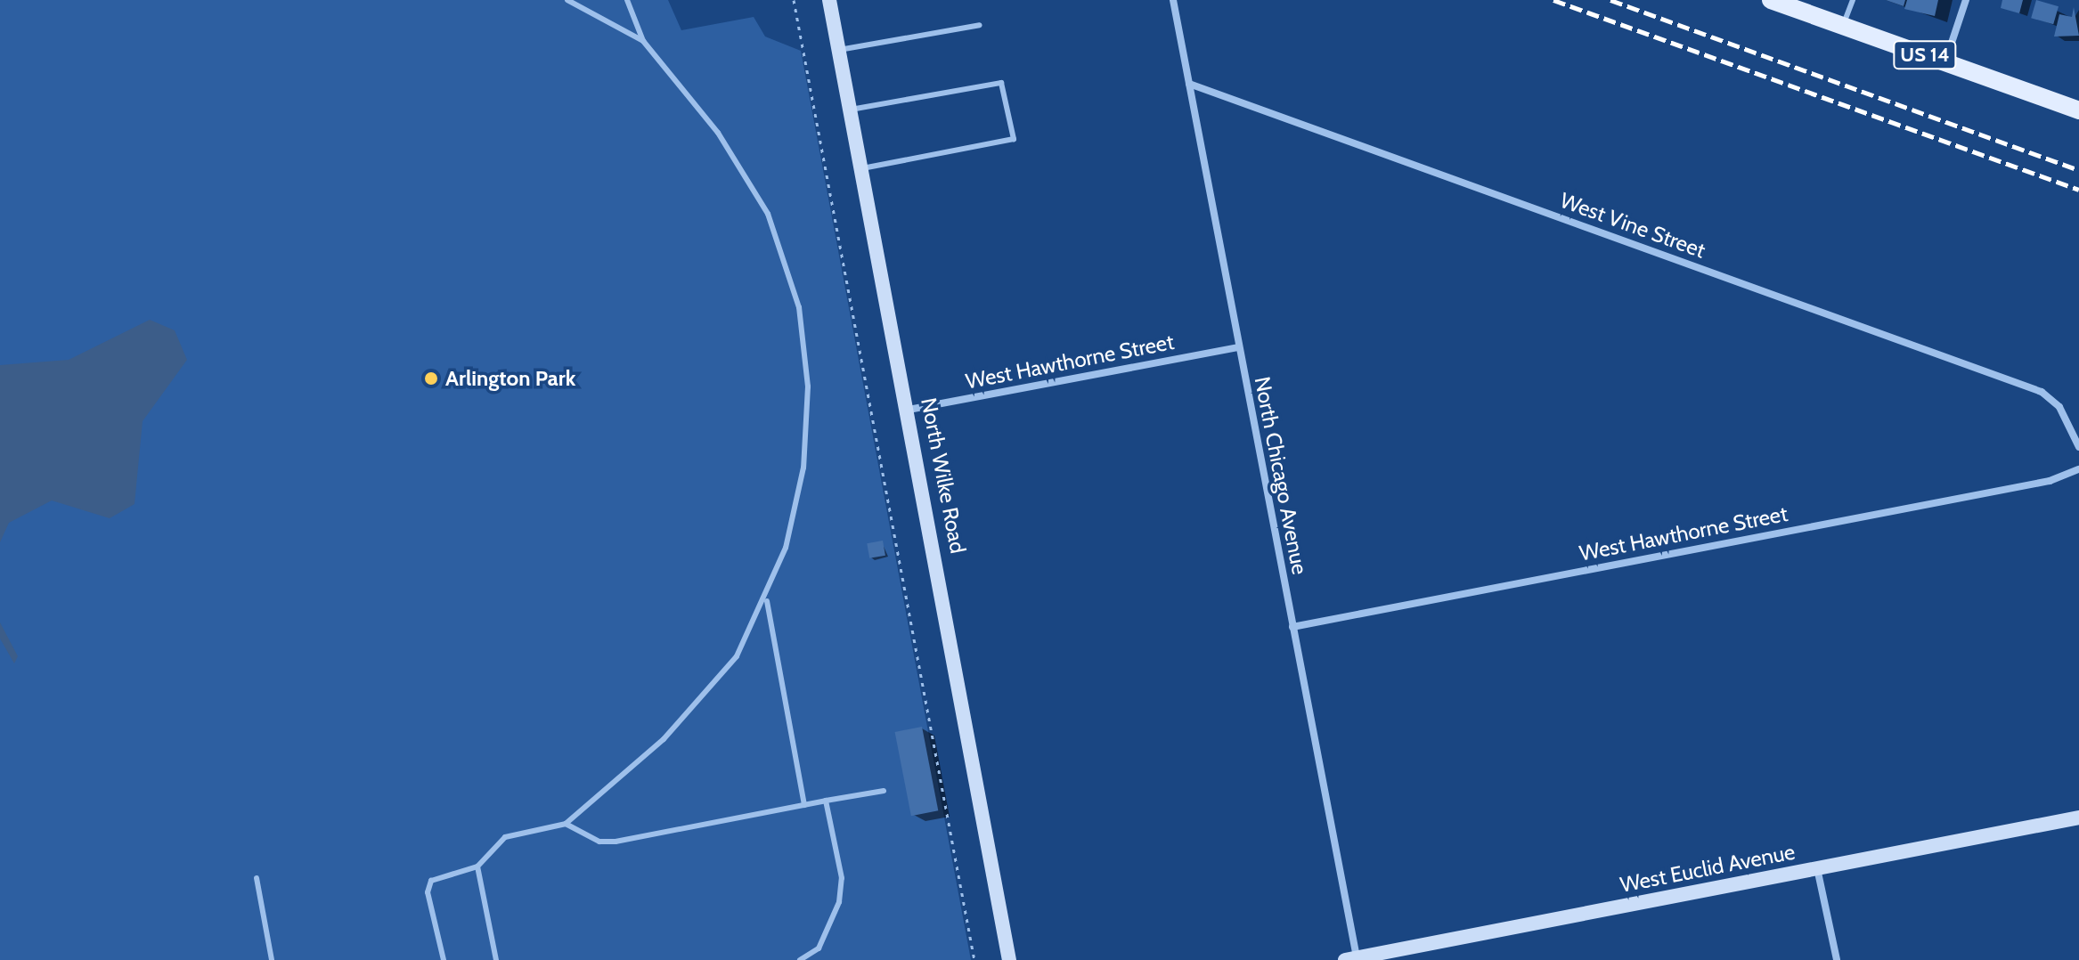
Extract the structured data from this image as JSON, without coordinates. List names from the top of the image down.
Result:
{
  "streets": {
    "main road": ["US 14", "North Wilke Road", "West Euclid Avenue"],
    "street": ["West Vine Street", "West Hawthorne Street", "North Chicago Avenue"]
  },
  "crossings": [
    ["West Vine Street", "North Chicago Avenue"],
    ["West Hawthorne Street", "North Wilke Road"],
    ["West Hawthorne Street", "North Chicago Avenue"],
    ["North Chicago Avenue", "West Euclid Avenue"]
  ],
  "places": ["Arlington Park"]
}
